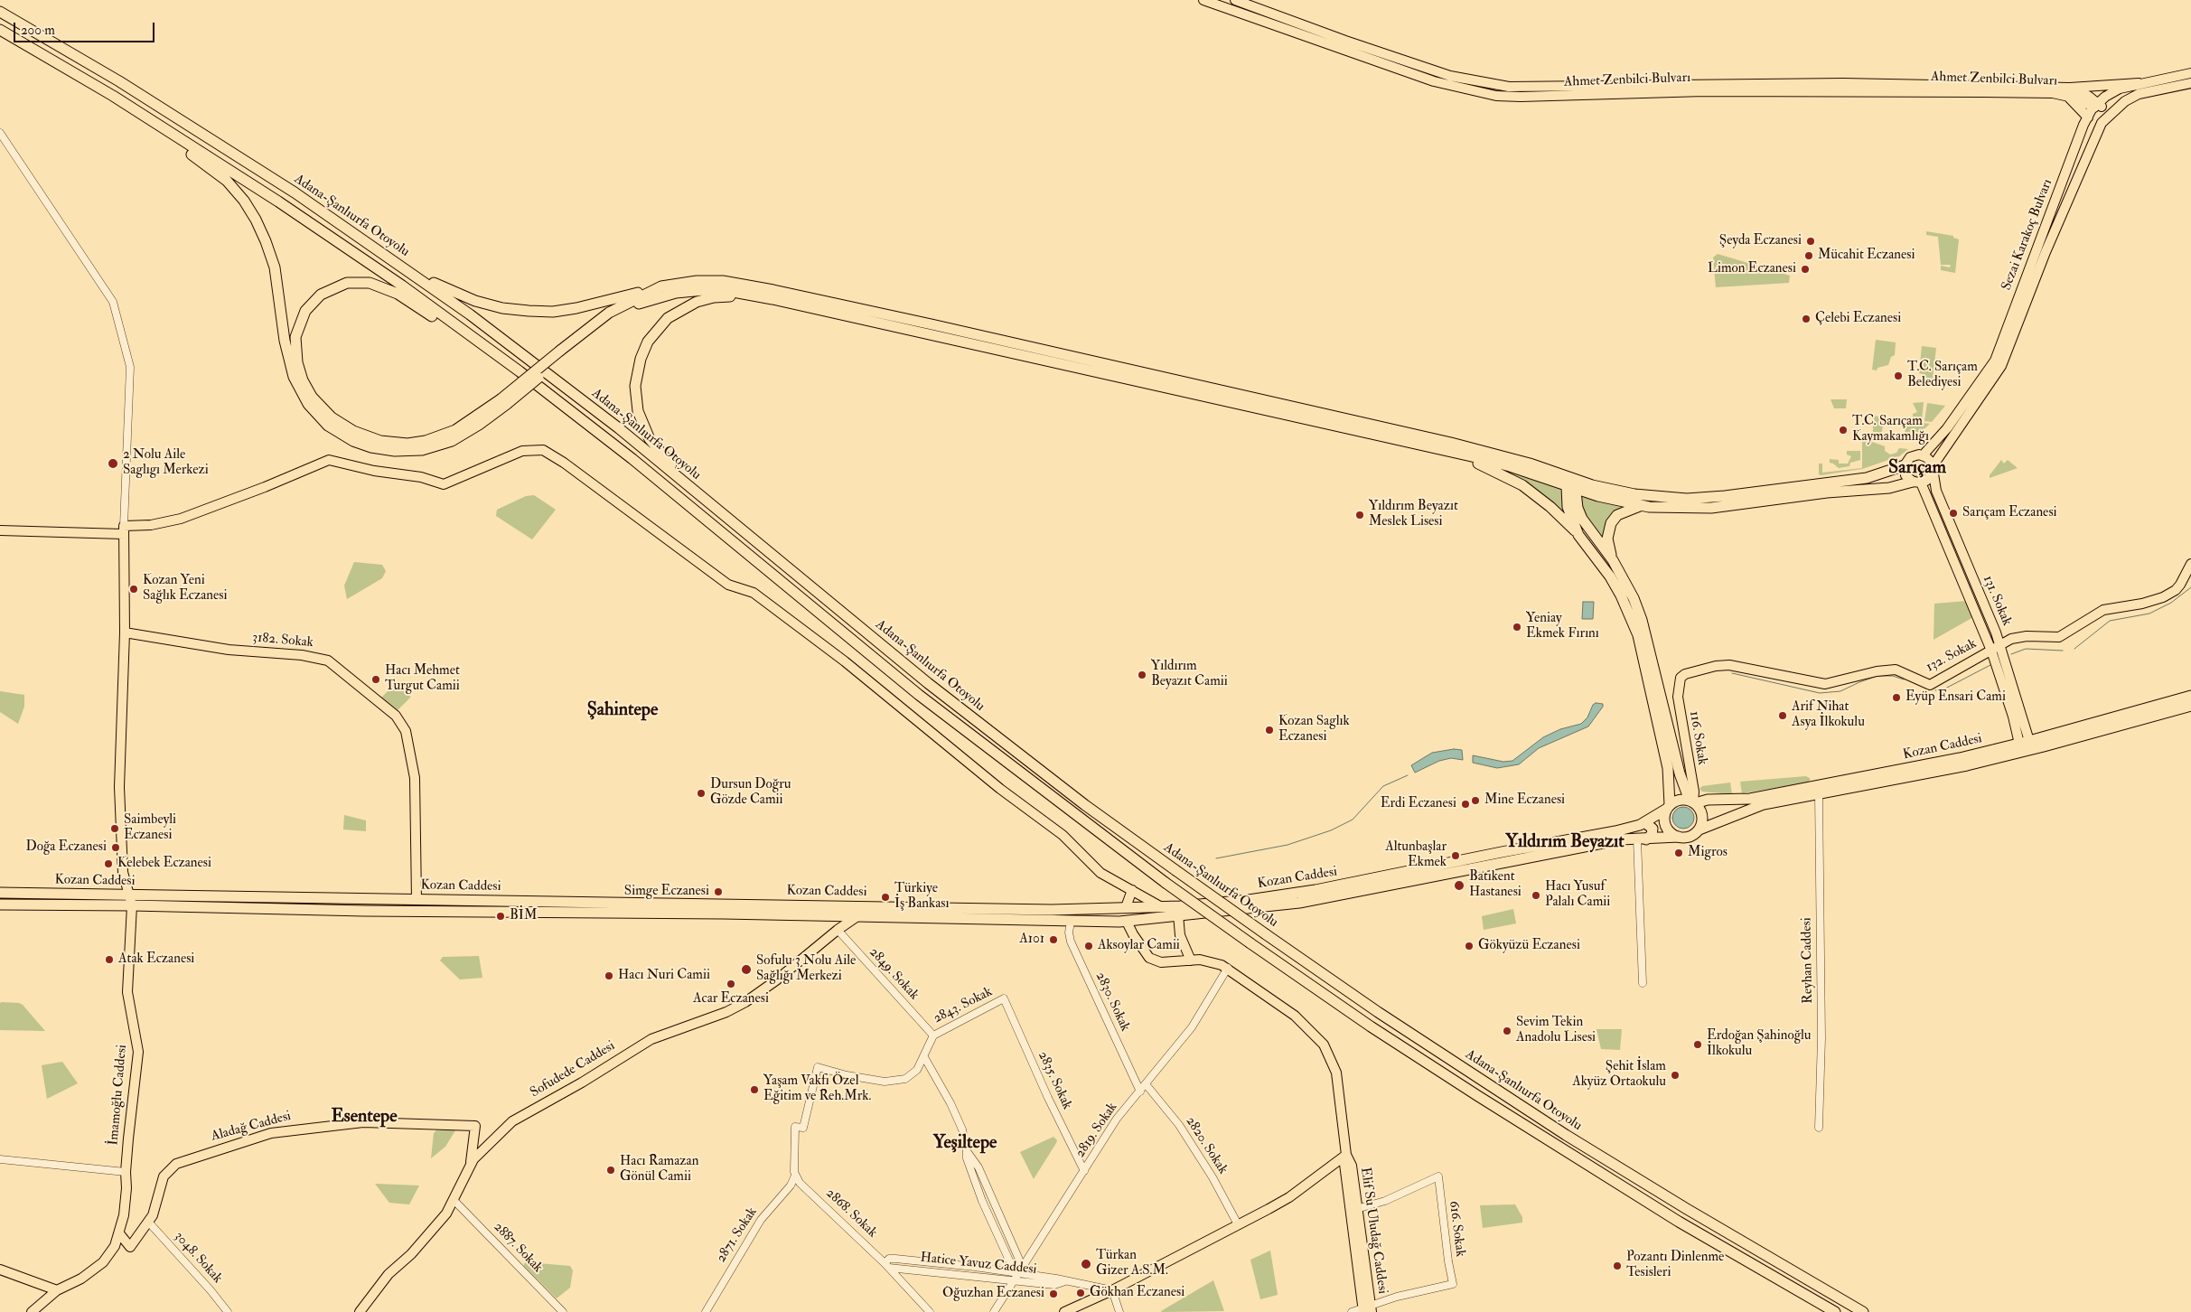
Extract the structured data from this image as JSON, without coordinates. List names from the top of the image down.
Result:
{
  "streets": {
    "highway": ["Adana-Şanlıurfa Otoyolu", "Kozan Caddesi"],
    "main road": [
      "Ahmet Zenbilci Bulvarı",
      "Sezai Karakoç Bulvarı",
      "131. Sokak",
      "3182. Sokak",
      "132. Sokak",
      "116. Sokak",
      "Sofudede Caddesi",
      "İmamoğlu Caddesi",
      "Aladağ Caddesi",
      "Elif Su Uludağ Caddesi"
    ],
    "street": [
      "Reyhan Caddesi",
      "2849. Sokak",
      "2830. Sokak",
      "2843. Sokak",
      "2835. Sokak",
      "2819. Sokak",
      "2820. Sokak",
      "2868. Sokak",
      "616. Sokak",
      "2871. Sokak",
      "2887. Sokak",
      "3048. Sokak",
      "Hatice Yavuz Caddesi"
    ]
  },
  "crossings": [
    ["Sezai Karakoç Bulvarı", "131. Sokak"],
    ["131. Sokak", "132. Sokak"],
    ["131. Sokak", "Kozan Caddesi"],
    ["3182. Sokak", "Kozan Caddesi"],
    ["3182. Sokak", "İmamoğlu Caddesi"],
    ["132. Sokak", "116. Sokak"],
    ["116. Sokak", "Kozan Caddesi"],
    ["Kozan Caddesi", "Reyhan Caddesi"],
    ["Kozan Caddesi", "2830. Sokak"],
    ["Kozan Caddesi", "Sofudede Caddesi"],
    ["Kozan Caddesi", "İmamoğlu Caddesi"],
    ["Kozan Caddesi", "Elif Su Uludağ Caddesi"],
    ["2849. Sokak", "2843. Sokak"],
    ["2849. Sokak", "Sofudede Caddesi"],
    ["2830. Sokak", "2819. Sokak"],
    ["2843. Sokak", "2835. Sokak"],
    ["Sofudede Caddesi", "Aladağ Caddesi"],
    ["Sofudede Caddesi", "2887. Sokak"],
    ["2835. Sokak", "2819. Sokak"],
    ["İmamoğlu Caddesi", "Aladağ Caddesi"],
    ["Aladağ Caddesi", "3048. Sokak"],
    ["2819. Sokak", "2820. Sokak"],
    ["2819. Sokak", "Elif Su Uludağ Caddesi"],
    ["2819. Sokak", "Hatice Yavuz Caddesi"],
    ["2868. Sokak", "2871. Sokak"],
    ["2868. Sokak", "Hatice Yavuz Caddesi"],
    ["616. Sokak", "Elif Su Uludağ Caddesi"]
  ],
  "districts": [
    "Sarıçam",
    "Şahintepe",
    "Yıldırım Beyazıt",
    "Esentepe",
    "Yeşiltepe"
  ],
  "places": [
    "Şeyda Eczanesi",
    "Mücahit Eczanesi",
    "Limon Eczanesi",
    "Çelebi Eczanesi",
    "T.C. Sarıçam Belediyesi",
    "T.C. Sarıçam Kaymakamlığı",
    "2 Nolu Aile Saglıgı Merkezi",
    "Sarıçam Eczanesi",
    "Yıldırım Beyazıt Meslek Lisesi",
    "Kozan Yeni Sağlık Eczanesi",
    "Yeniay Ekmek Fırını",
    "Yıldırım Beyazıt Camii",
    "Hacı Mehmet Turgut Camii",
    "Eyüp Ensari Cami",
    "Arif Nihat Asya İlkokulu",
    "Kozan Saglık Eczanesi",
    "Dursun Doğru Gözde Camii",
    "Mine Eczanesi",
    "Erdi Eczanesi",
    "Saimbeyli Eczanesi",
    "Doğa Eczanesi",
    "Migros",
    "Altunbaşlar Ekmek",
    "Kelebek Eczanesi",
    "Batıkent Hastanesi",
    "Simge Eczanesi",
    "Hacı Yusuf Palalı Camii",
    "Türkiye İş Bankası",
    "BİM",
    "A101",
    "Aksoylar Camii",
    "Gökyüzü Eczanesi",
    "Atak Eczanesi",
    "Sofulu 3 Nolu Aile Sağlığı Merkezi",
    "Hacı Nuri Camii",
    "Acar Eczanesi",
    "Sevim Tekin Anadolu Lisesi",
    "Erdoğan Şahinoğlu İlkokulu",
    "Şehit İslam Akyüz Ortaokulu",
    "Yaşam Vakfı Özel Eğitim ve Reh.Mrk.",
    "Hacı Ramazan Gönül Camii",
    "Türkan Gizer A.S.M.",
    "Pozantı Dinlenme Tesisleri",
    "Gökhan Eczanesi",
    "Oğuzhan Eczanesi"
  ],
  "scale_bar": "200 m"
}
